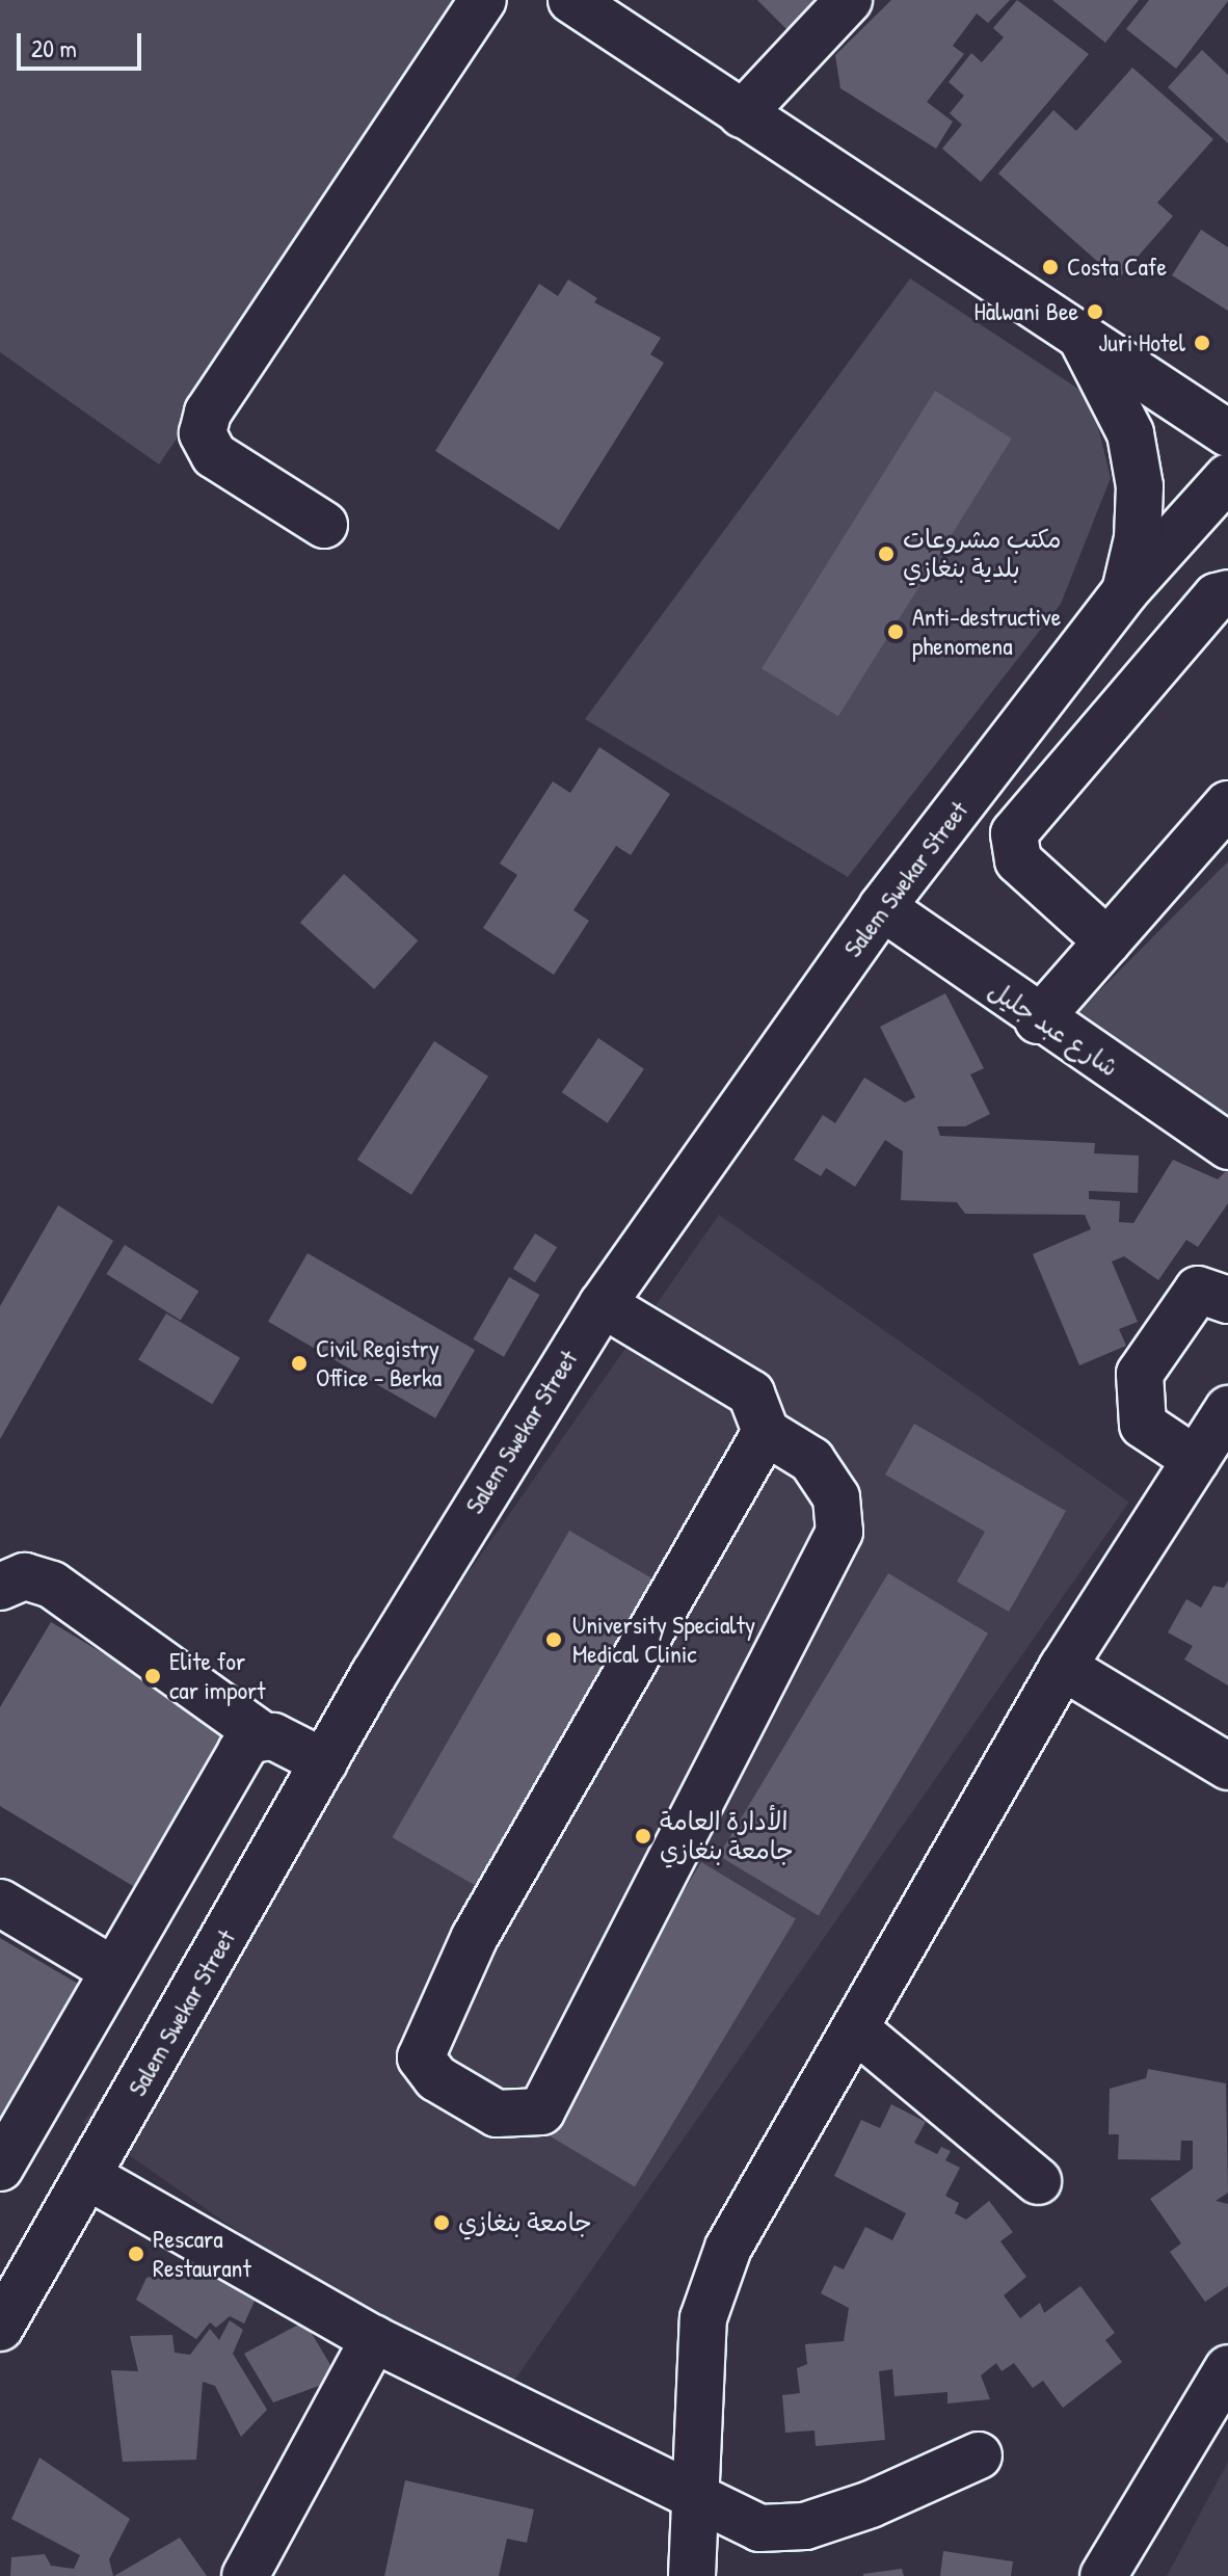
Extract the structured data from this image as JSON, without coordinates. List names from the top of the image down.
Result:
{
  "streets": {
    "street": ["Salem Swekar Street", "شارع عبد جليل"]
  },
  "crossings": [
    ["Salem Swekar Street", "شارع عبد جليل"]
  ],
  "places": [
    "Costa Cafe",
    "Halwani Bee",
    "Juri Hotel",
    "مكتب مشروعات بلدية بنغازي",
    "Anti-destructive phenomena",
    "Civil Registry Office - Berka",
    "University Specialty Medical Clinic",
    "Elite for car import",
    "الأدارة العامة جامعة بنغازي",
    "جامعة بنغازي",
    "Pescara Restaurant"
  ],
  "scale_bar": "20 m"
}
